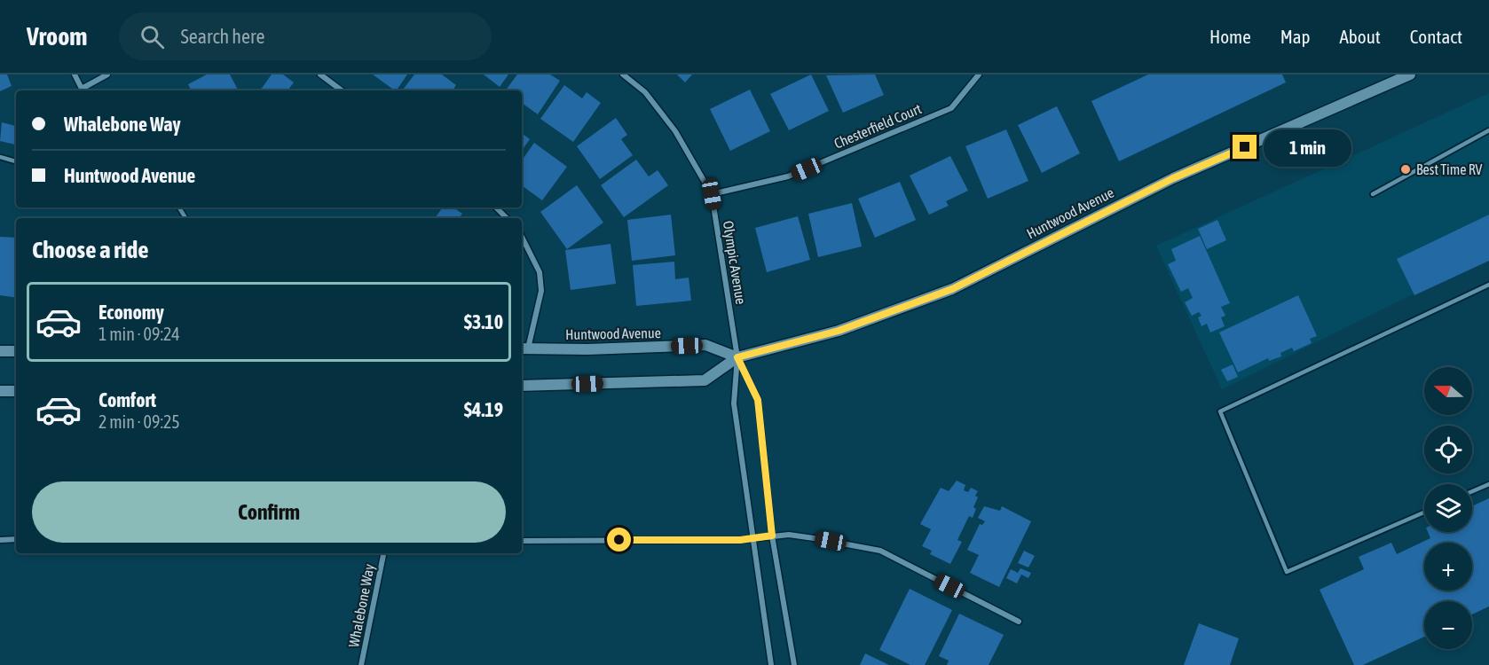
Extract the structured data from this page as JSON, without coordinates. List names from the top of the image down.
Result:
{
  "streets": {
    "street": [
      "Chesterfield Court",
      "Huntwood Avenue",
      "Olympic Avenue",
      "Whalebone Way"
    ]
  },
  "crossings": [
    ["Chesterfield Court", "Olympic Avenue"],
    ["Huntwood Avenue", "Olympic Avenue"]
  ],
  "places": ["Best Time RV"],
  "north": "left",
  "page": {
    "header": "Vroom",
    "search": "Search here",
    "nav": [
      "Home",
      "Map",
      "About",
      "Contact"
    ],
    "banner": ["Whalebone Way", "Huntwood Avenue"],
    "bubble": "1 min",
    "heading": "Choose a ride",
    "list": [
      {
        "name": "Economy",
        "note": "1 min · 09:24",
        "value": "$3.10"
      },
      {
        "name": "Comfort",
        "note": "2 min · 09:25",
        "value": "$4.19"
      }
    ],
    "map_buttons": ["+", "−"],
    "buttons": "Confirm"
  }
}
